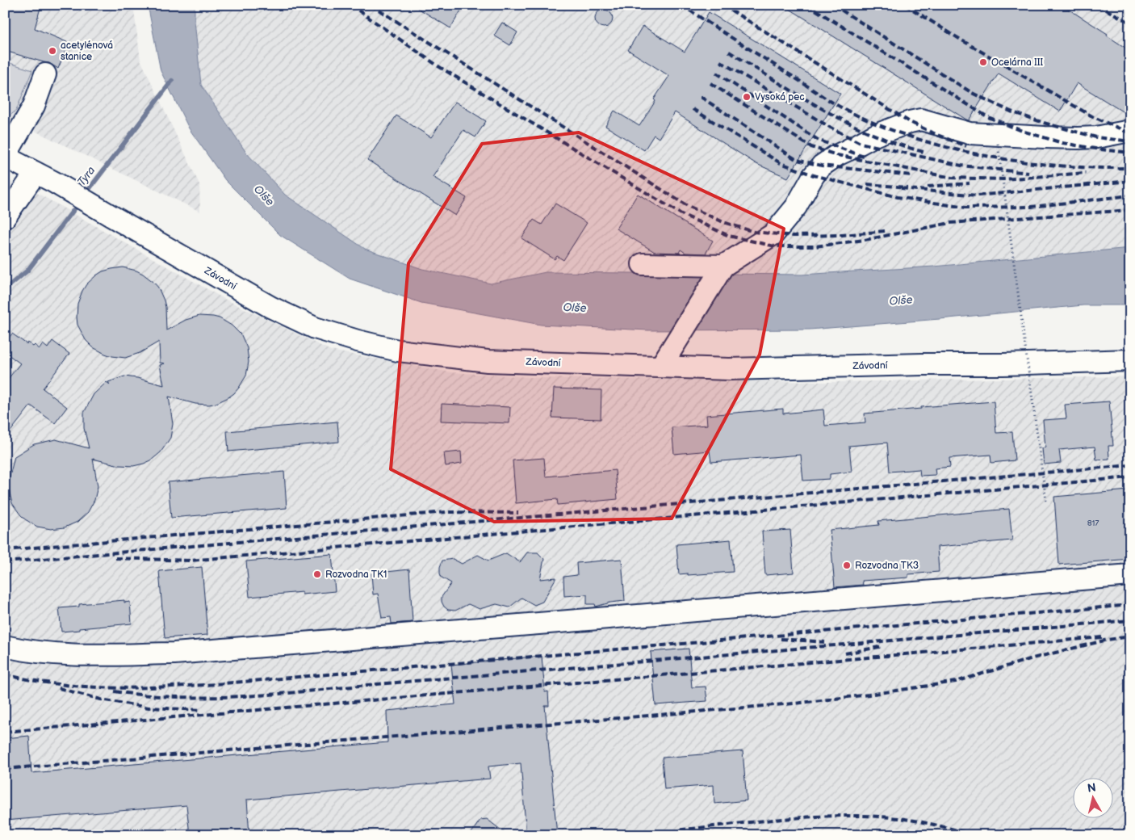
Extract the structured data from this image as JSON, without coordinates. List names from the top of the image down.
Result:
{
  "streets": {
    "street": ["Závodní"]
  },
  "water": ["Tyra", "Olše"],
  "places": [
    "acetylénová stanice",
    "Ocelárna III",
    "Vysoká pec",
    "Rozvodna TK3",
    "Rozvodna TK1"
  ],
  "house_numbers": ["817"],
  "north": "top"
}
